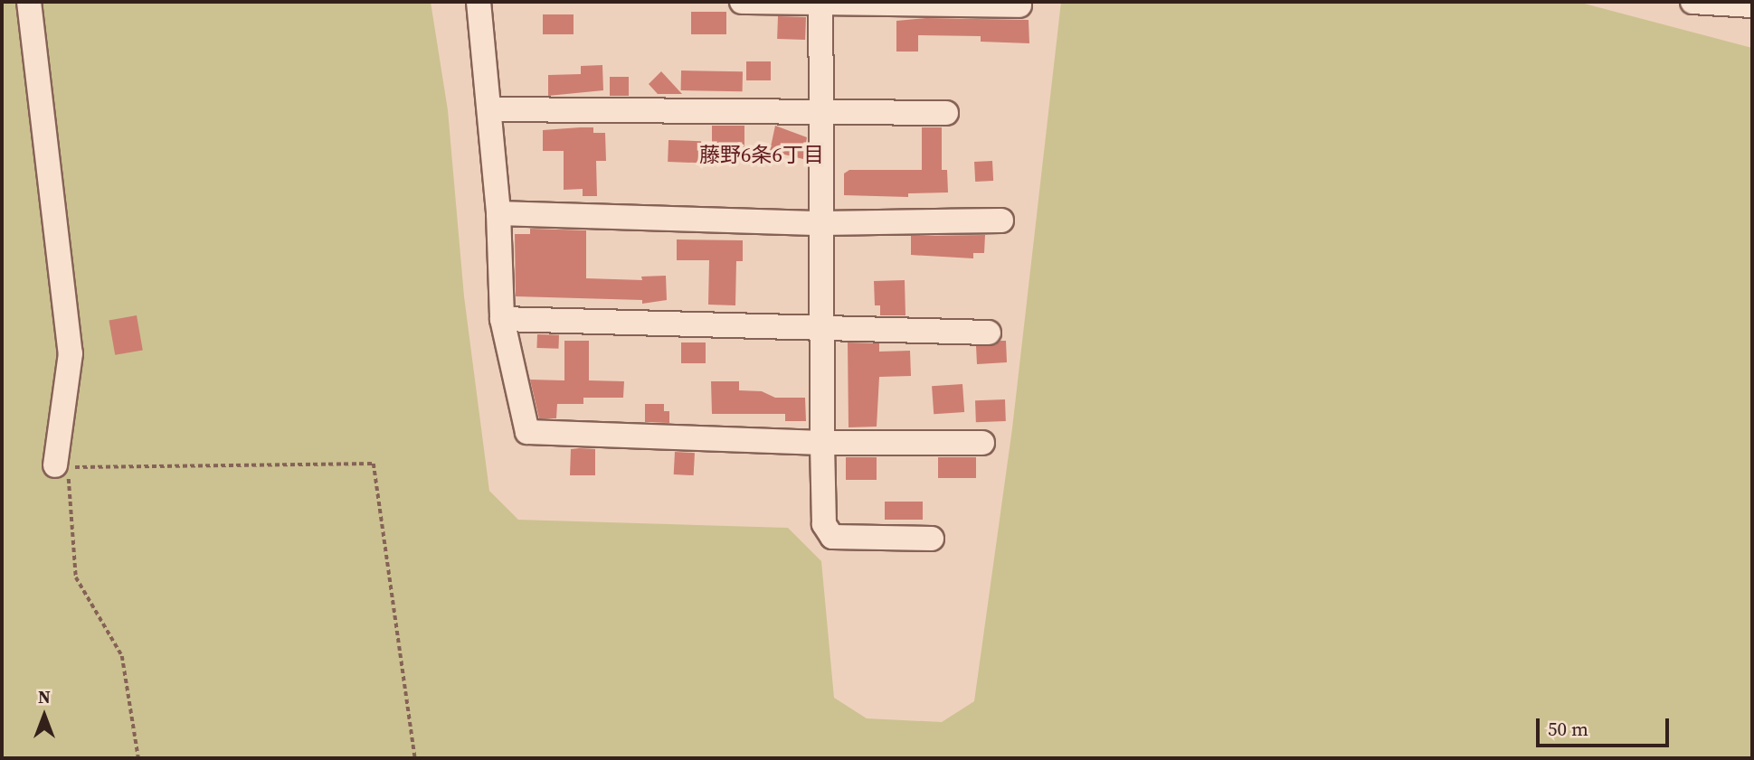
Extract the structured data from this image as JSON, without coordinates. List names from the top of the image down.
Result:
{
  "districts": ["藤野6条6丁目"],
  "scale_bar": "50 m",
  "north": "top"
}
